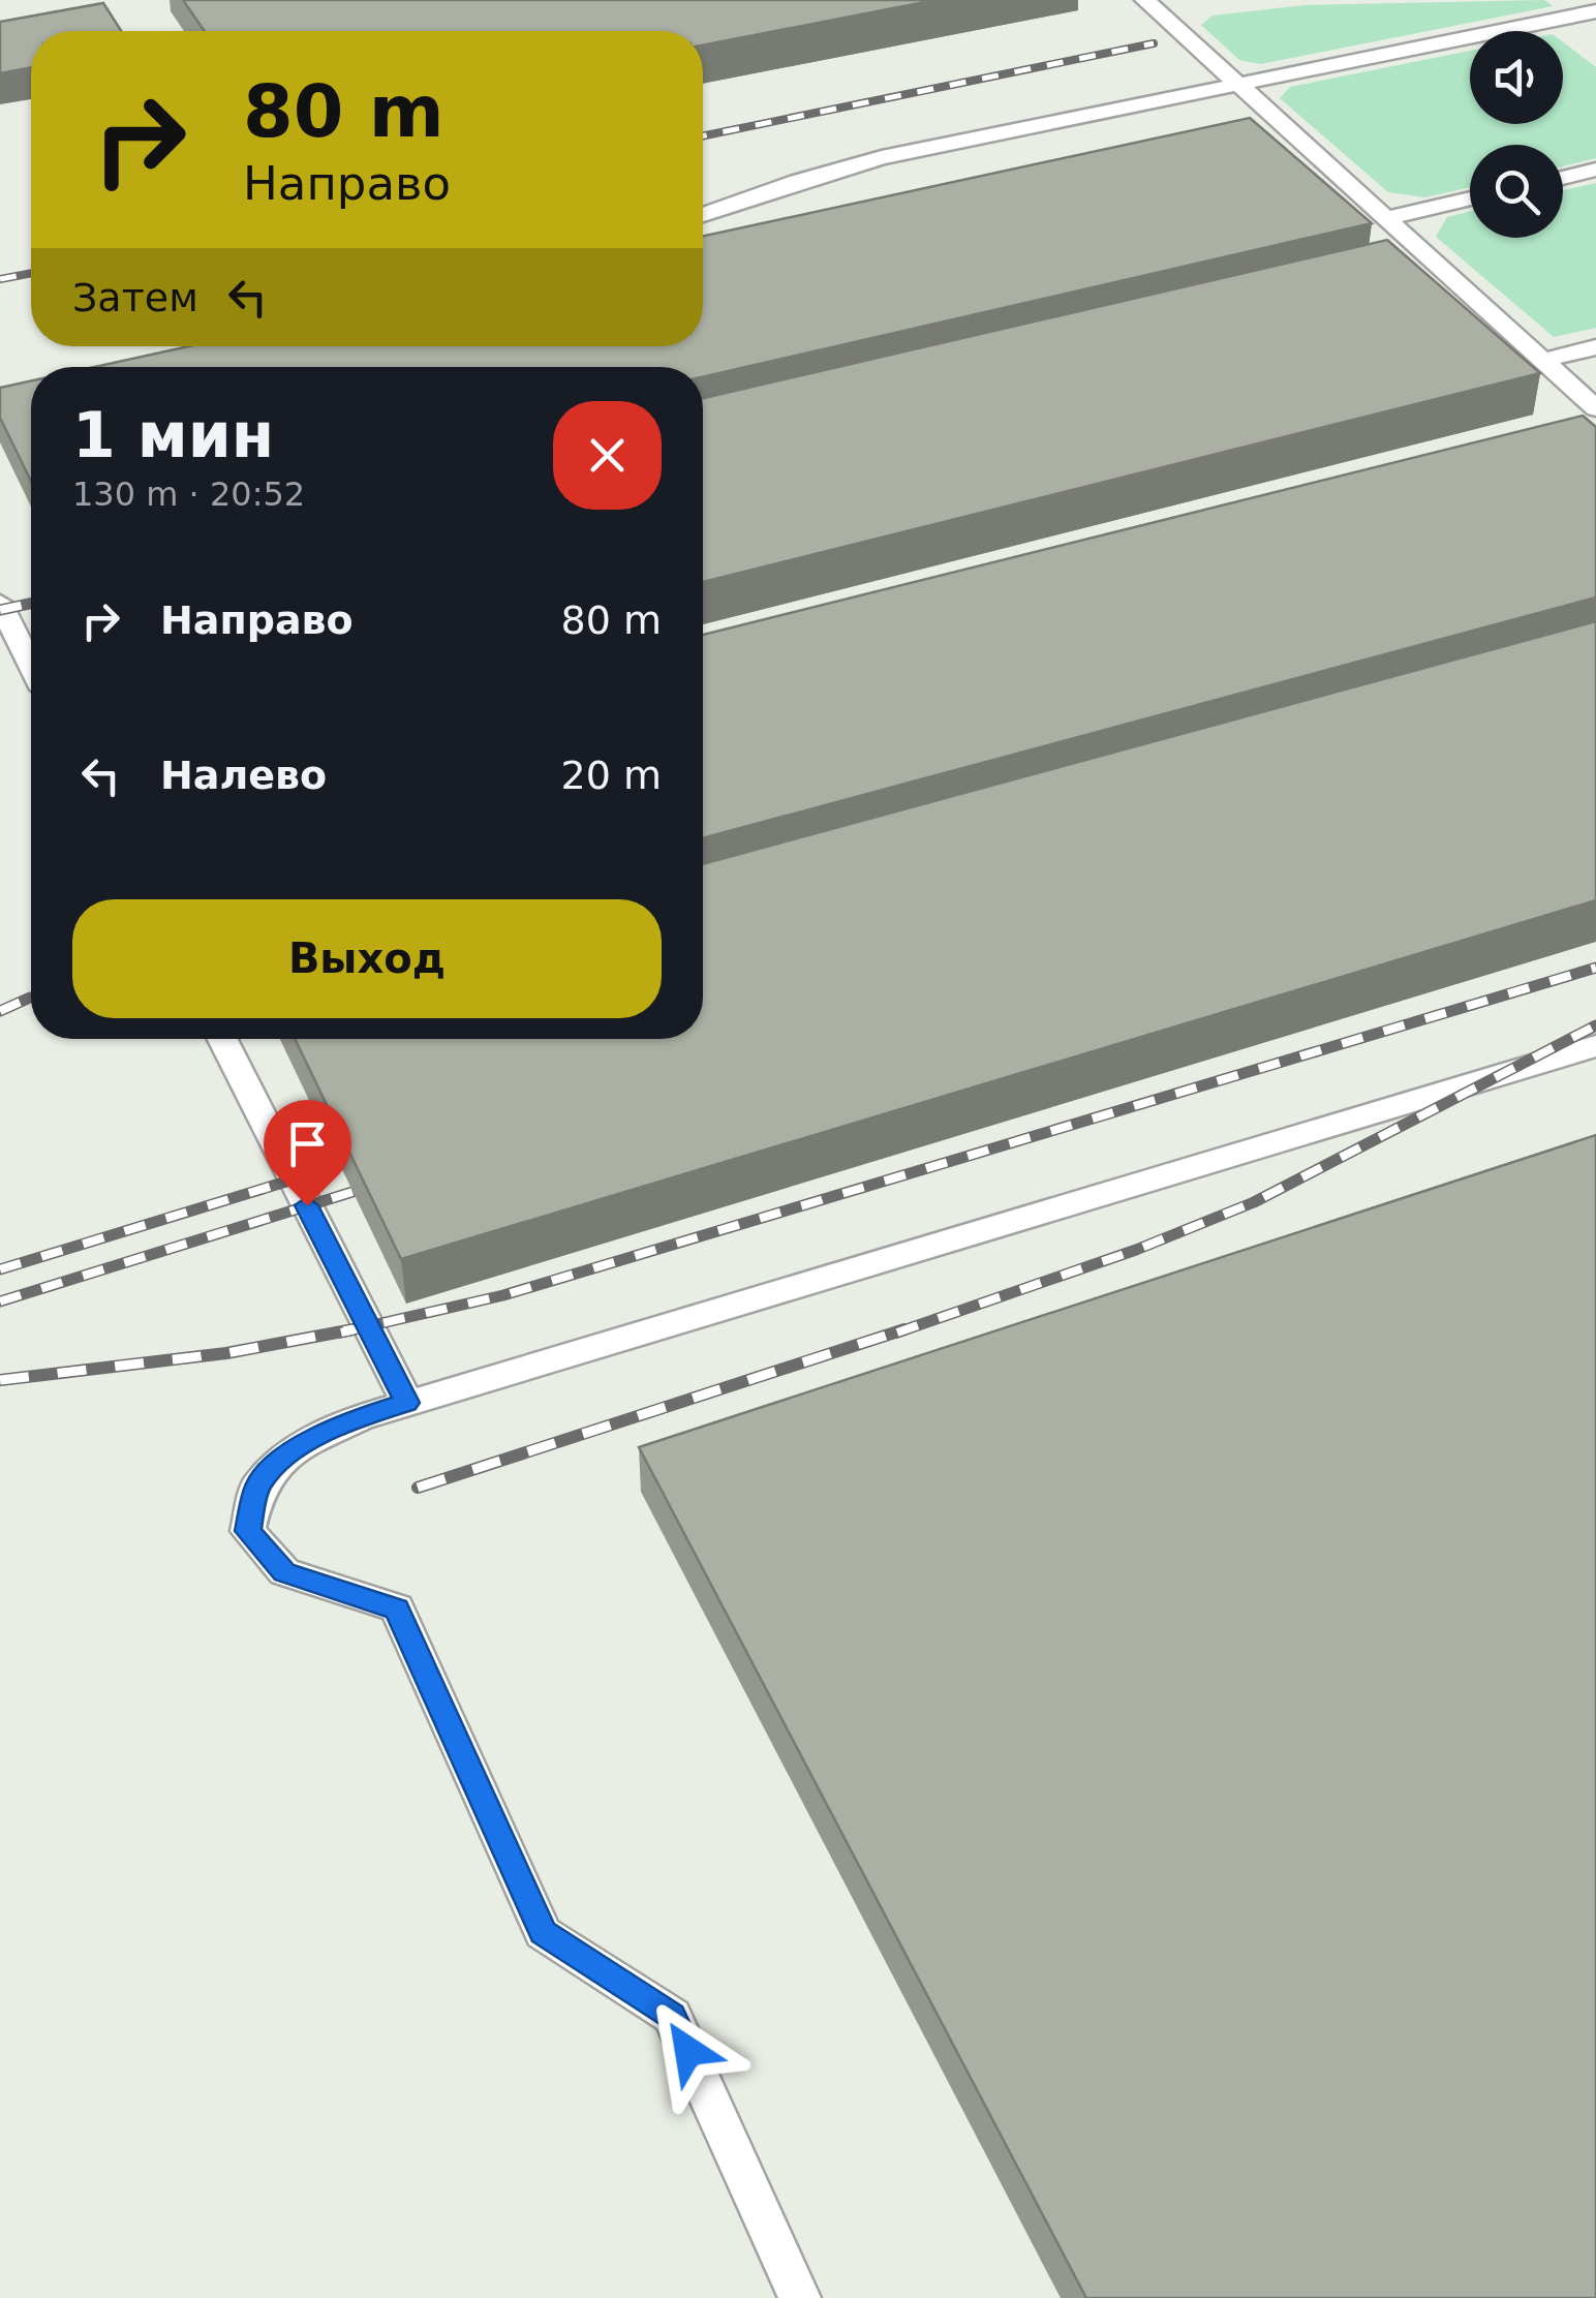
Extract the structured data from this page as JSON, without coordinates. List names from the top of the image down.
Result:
{
  "page": {
    "turn": ["80 m", "Направо"],
    "then": "Затем",
    "heading": ["1 мин", "130 m · 20:52"],
    "list": [
      {
        "name": "Направо",
        "value": "80 m"
      },
      {
        "name": "Налево",
        "value": "20 m"
      }
    ],
    "buttons": "Выход"
  }
}
